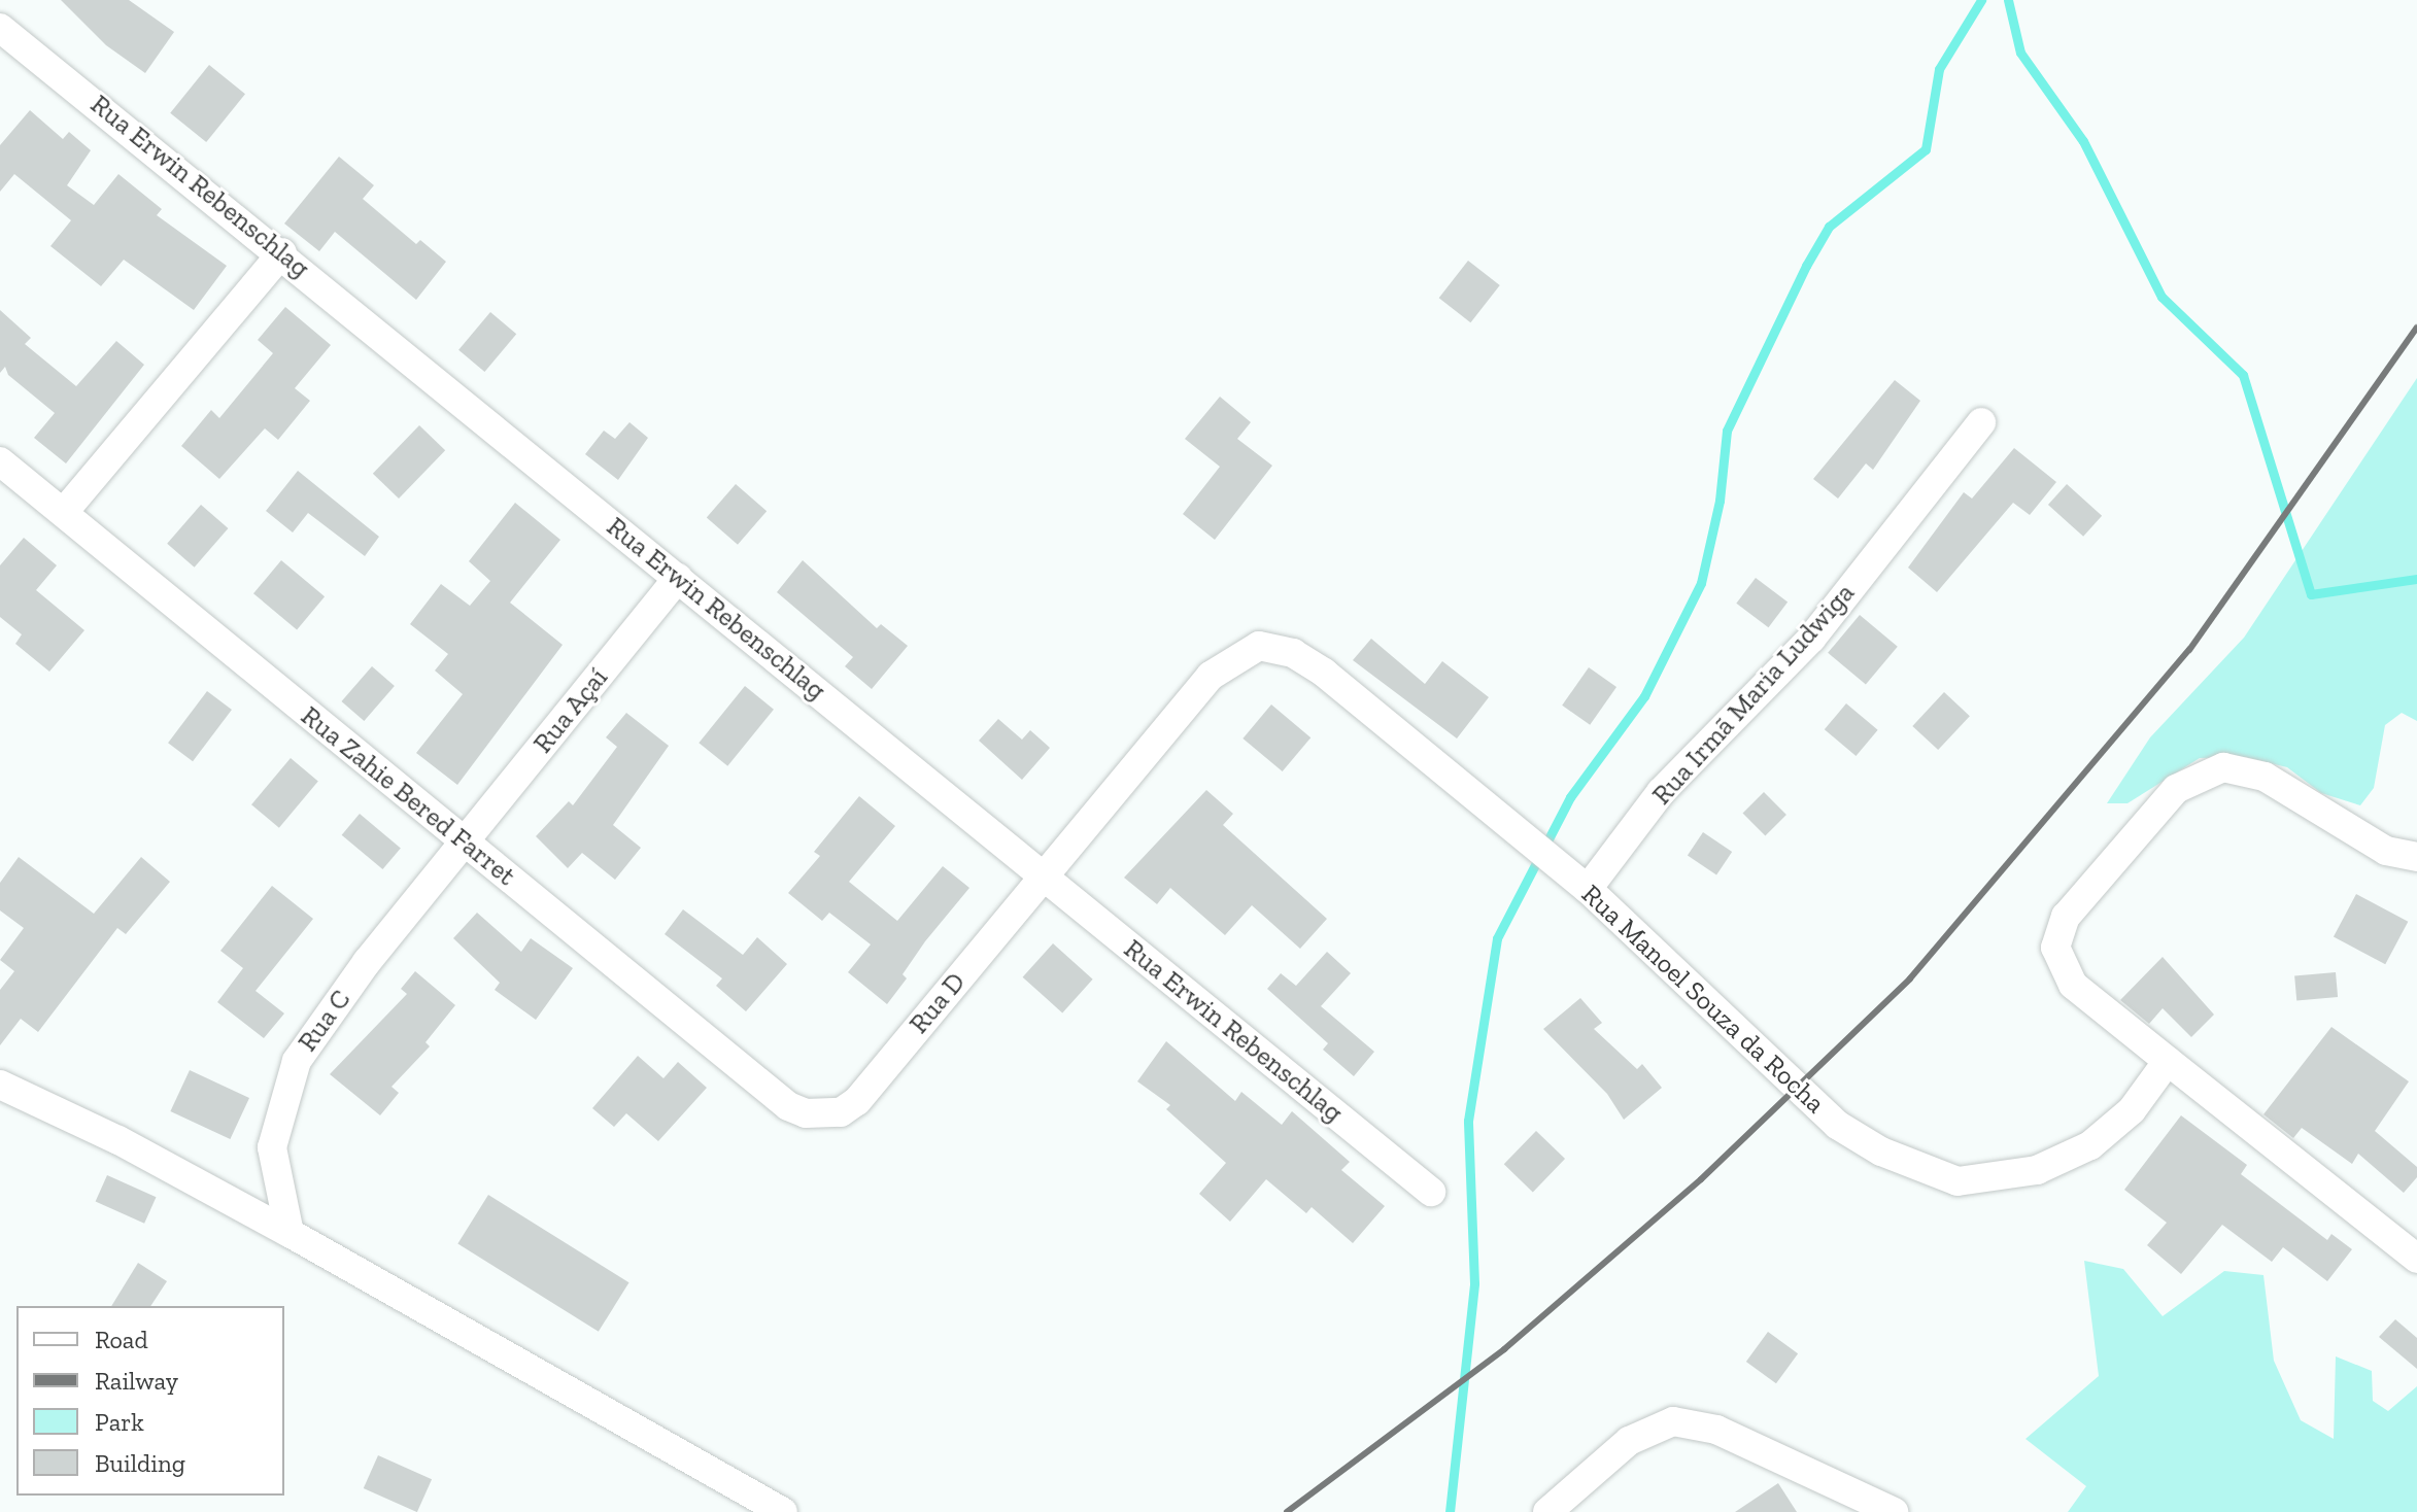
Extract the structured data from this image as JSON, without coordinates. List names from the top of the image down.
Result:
{
  "streets": {
    "street": [
      "Rua Erwin Rebenschlag",
      "Rua Irmã Maria Ludwiga",
      "Rua Açaí",
      "Rua Zahie Bered Farret",
      "Rua Manoel Souza da Rocha",
      "Rua D",
      "Rua C"
    ]
  },
  "crossings": [
    ["Rua Erwin Rebenschlag", "Rua Açaí"],
    ["Rua Erwin Rebenschlag", "Rua Manoel Souza da Rocha"],
    ["Rua Erwin Rebenschlag", "Rua D"],
    ["Rua Irmã Maria Ludwiga", "Rua Manoel Souza da Rocha"],
    ["Rua Açaí", "Rua Zahie Bered Farret"],
    ["Rua Açaí", "Rua C"],
    ["Rua Zahie Bered Farret", "Rua D"],
    ["Rua Zahie Bered Farret", "Rua C"],
    ["Rua Manoel Souza da Rocha", "Rua D"]
  ],
  "legend": [
    "Road",
    "Railway",
    "Park",
    "Building"
  ]
}
